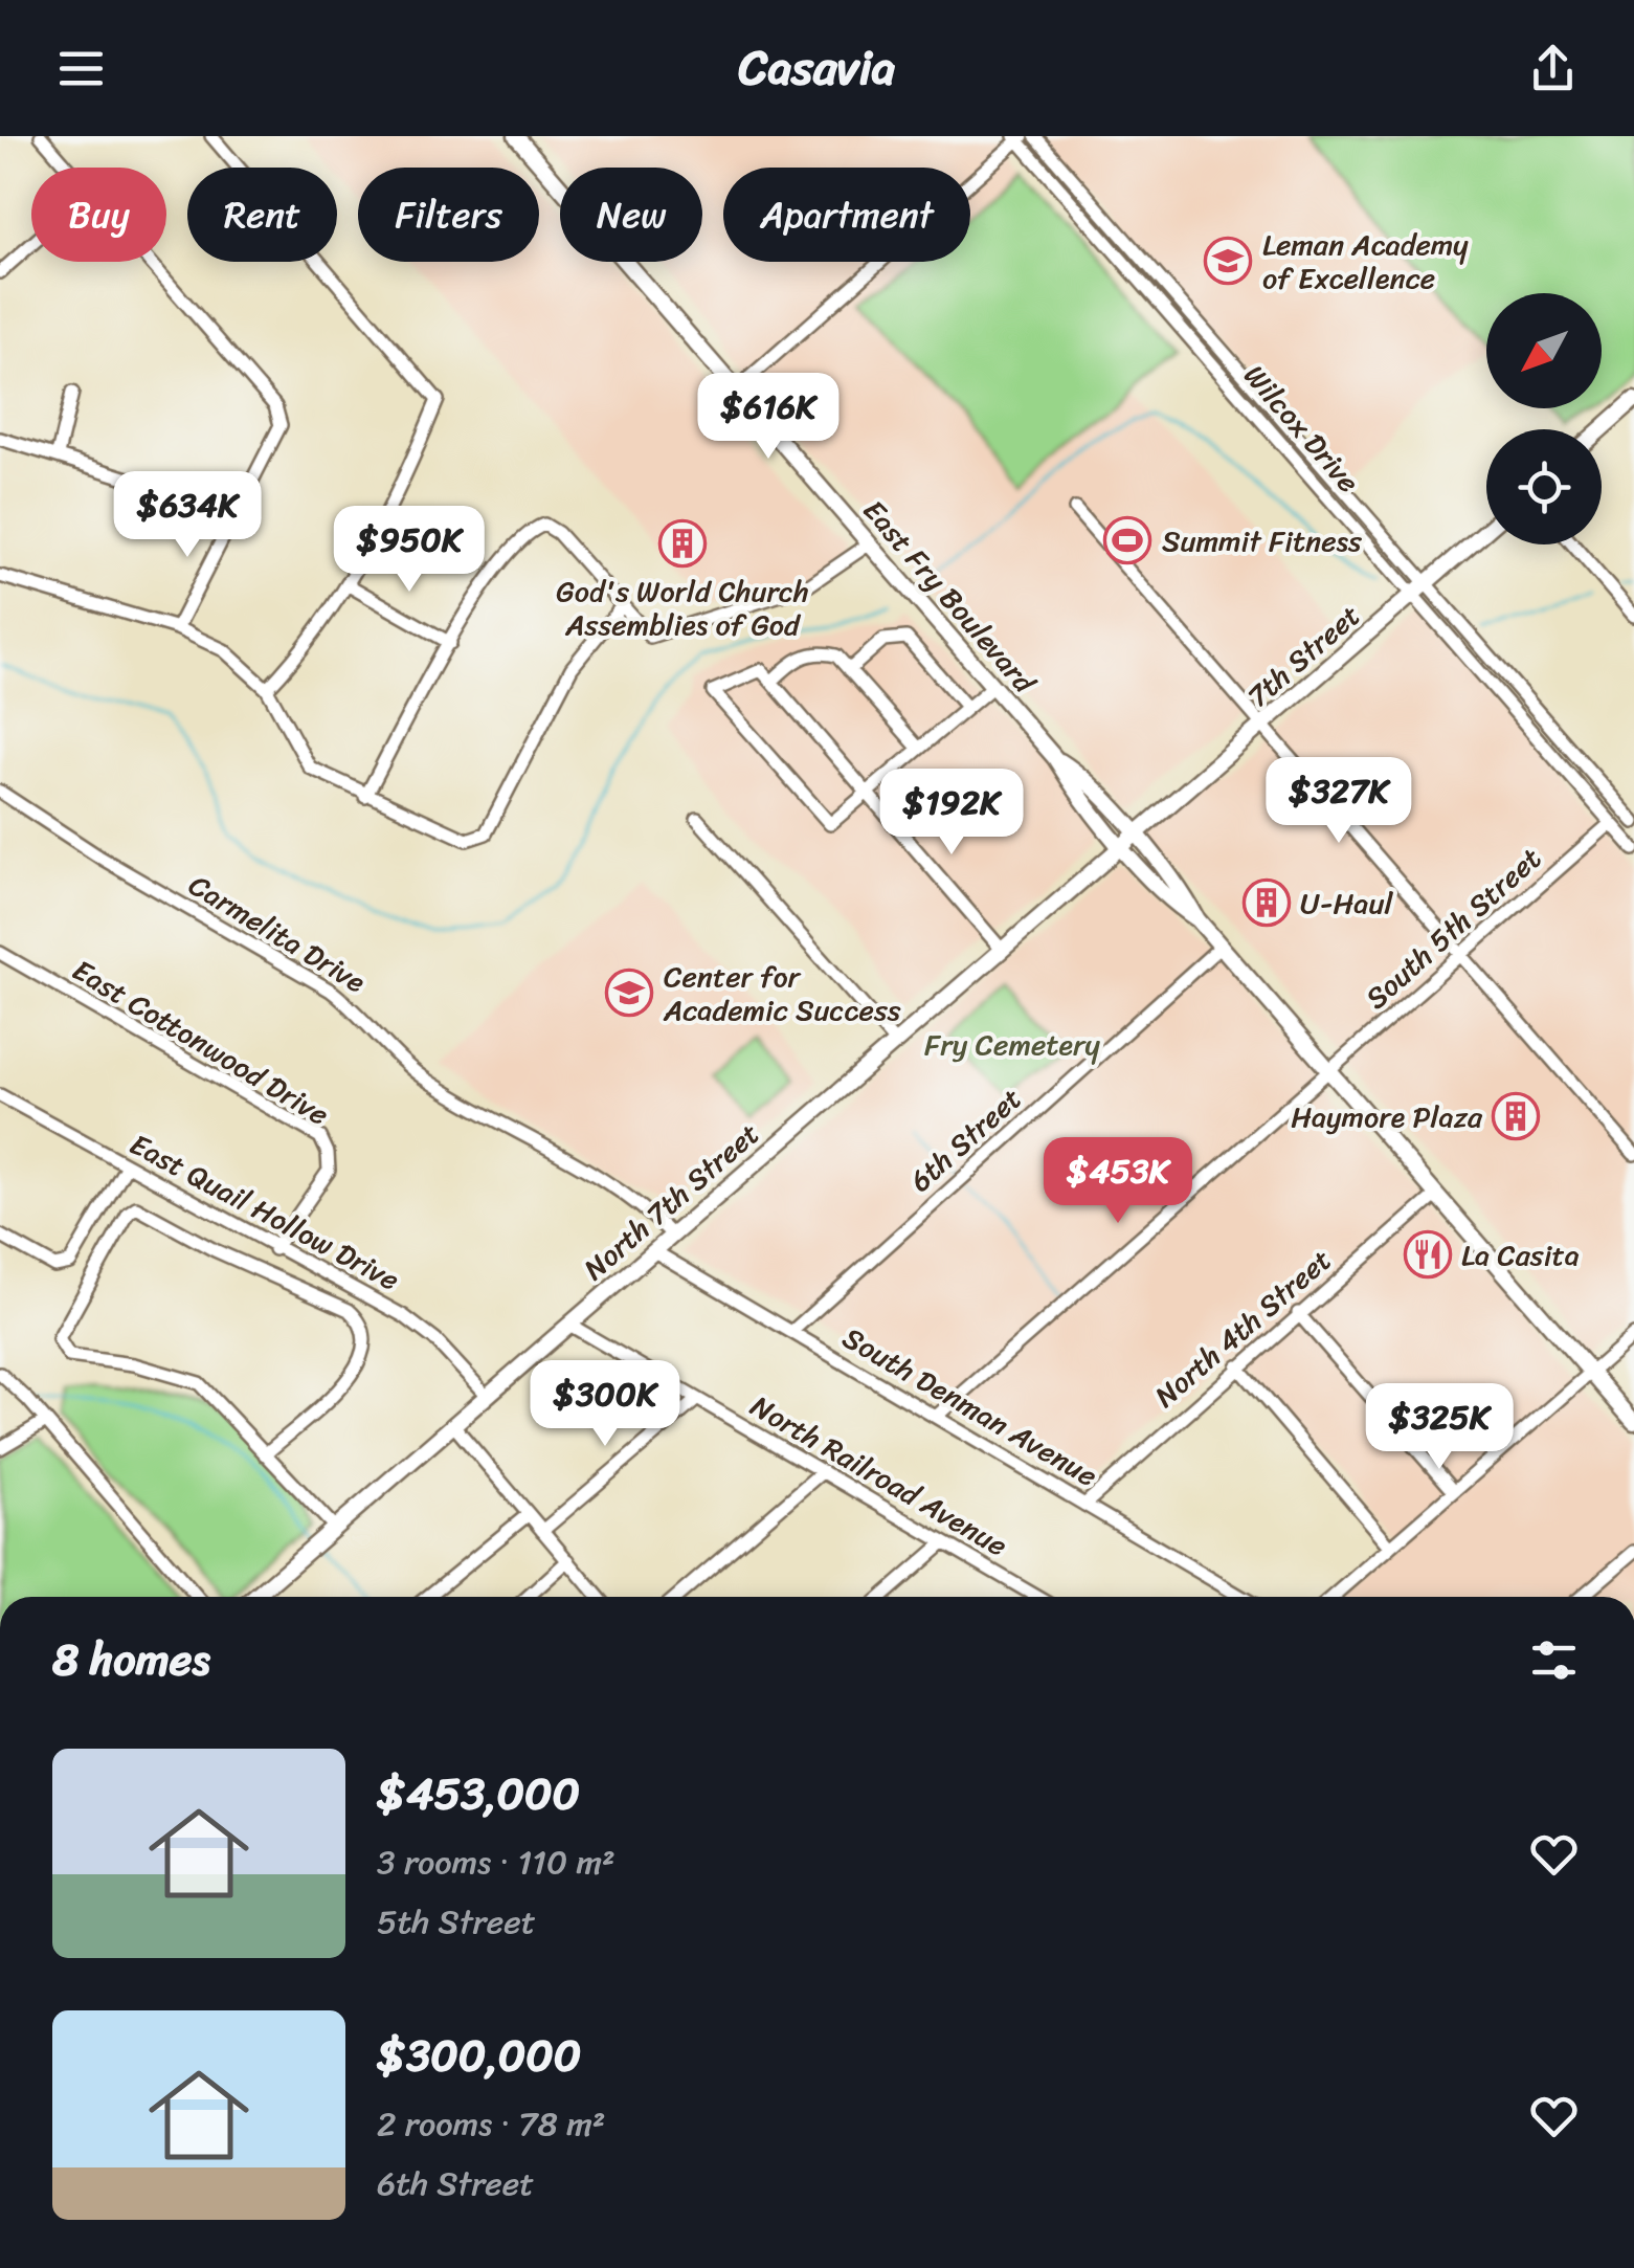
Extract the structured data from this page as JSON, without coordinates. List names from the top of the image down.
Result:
{
  "streets": {
    "main road": ["East Fry Boulevard", "7th Street", "North 7th Street"],
    "street": [
      "Wilcox Drive",
      "South 5th Street",
      "Carmelita Drive",
      "East Cottonwood Drive",
      "6th Street",
      "East Quail Hollow Drive",
      "North 4th Street",
      "South Denman Avenue",
      "North Railroad Avenue"
    ]
  },
  "crossings": [
    ["Wilcox Drive", "7th Street"],
    ["Wilcox Drive", "South 5th Street"],
    ["East Fry Boulevard", "7th Street"],
    ["East Fry Boulevard", "South 5th Street"],
    ["East Fry Boulevard", "6th Street"],
    ["East Fry Boulevard", "North 7th Street"],
    ["East Fry Boulevard", "North 4th Street"],
    ["7th Street", "North 7th Street"],
    ["South 5th Street", "South Denman Avenue"],
    ["Carmelita Drive", "North 7th Street"],
    ["East Cottonwood Drive", "East Quail Hollow Drive"],
    ["6th Street", "South Denman Avenue"],
    ["North 7th Street", "East Quail Hollow Drive"],
    ["North 7th Street", "South Denman Avenue"],
    ["North 7th Street", "North Railroad Avenue"],
    ["North 4th Street", "South Denman Avenue"]
  ],
  "parks": ["Fry Cemetery"],
  "places": {
    "school or university": ["Leman Academy of Excellence", "Center for Academic Success"],
    "sports": ["Summit Fitness"],
    "building": ["God's World Church Assemblies of God", "U-Haul", "Haymore Plaza"],
    "restaurant": ["La Casita"]
  },
  "north": "bottom left",
  "page": {
    "header": "Casavia",
    "chip": [
      "Buy",
      "Rent",
      "Filters",
      "New",
      "Apartment"
    ],
    "price": [
      "$616K",
      "$634K",
      "$950K",
      "$327K",
      "$192K",
      "$453K",
      "$300K",
      "$325K"
    ],
    "heading": "8 homes",
    "list": [
      {
        "name": "$453,000",
        "note": "3 rooms · 110 m² · 5th Street"
      },
      {
        "name": "$300,000",
        "note": "2 rooms · 78 m² · 6th Street"
      }
    ]
  }
}
